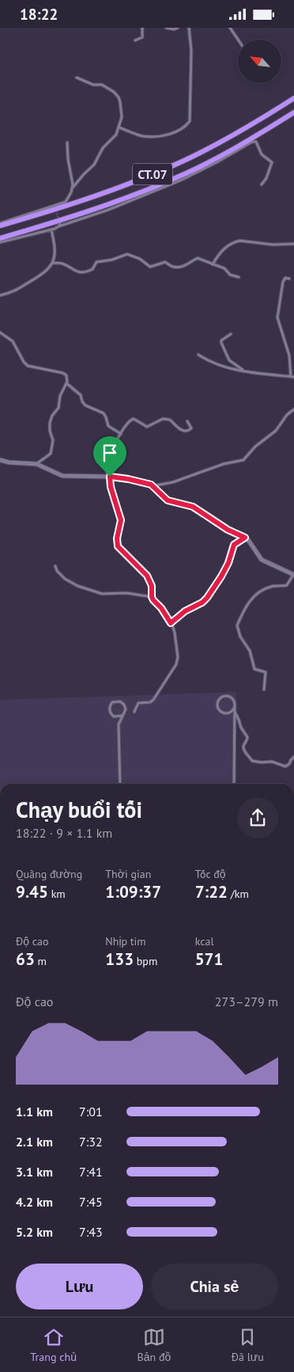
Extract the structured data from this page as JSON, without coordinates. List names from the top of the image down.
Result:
{
  "streets": {
    "highway": ["CT.07"]
  },
  "north": "top left",
  "page": {
    "status": "18:22",
    "heading": ["Chạy buổi tối", "18:22 · 9 × 1.1 km"],
    "stats": [
      ["Quãng đường", "9.45 km"],
      ["Thời gian", "1:09:37"],
      ["Tốc độ", "7:22 /km"],
      ["Độ cao", "63 m"],
      ["Nhịp tim", "133 bpm"],
      ["kcal", "571"]
    ],
    "chart": ["Độ cao", "273–279 m"],
    "list": [
      {
        "name": "1.1 km",
        "note": "7:01"
      },
      {
        "name": "2.1 km",
        "note": "7:32"
      },
      {
        "name": "3.1 km",
        "note": "7:41"
      },
      {
        "name": "4.2 km",
        "note": "7:45"
      },
      {
        "name": "5.2 km",
        "note": "7:43"
      }
    ],
    "buttons": ["Lưu", "Chia sẻ"],
    "tabs": ["Trang chủ", "Bản đồ", "Đã lưu"]
  }
}
